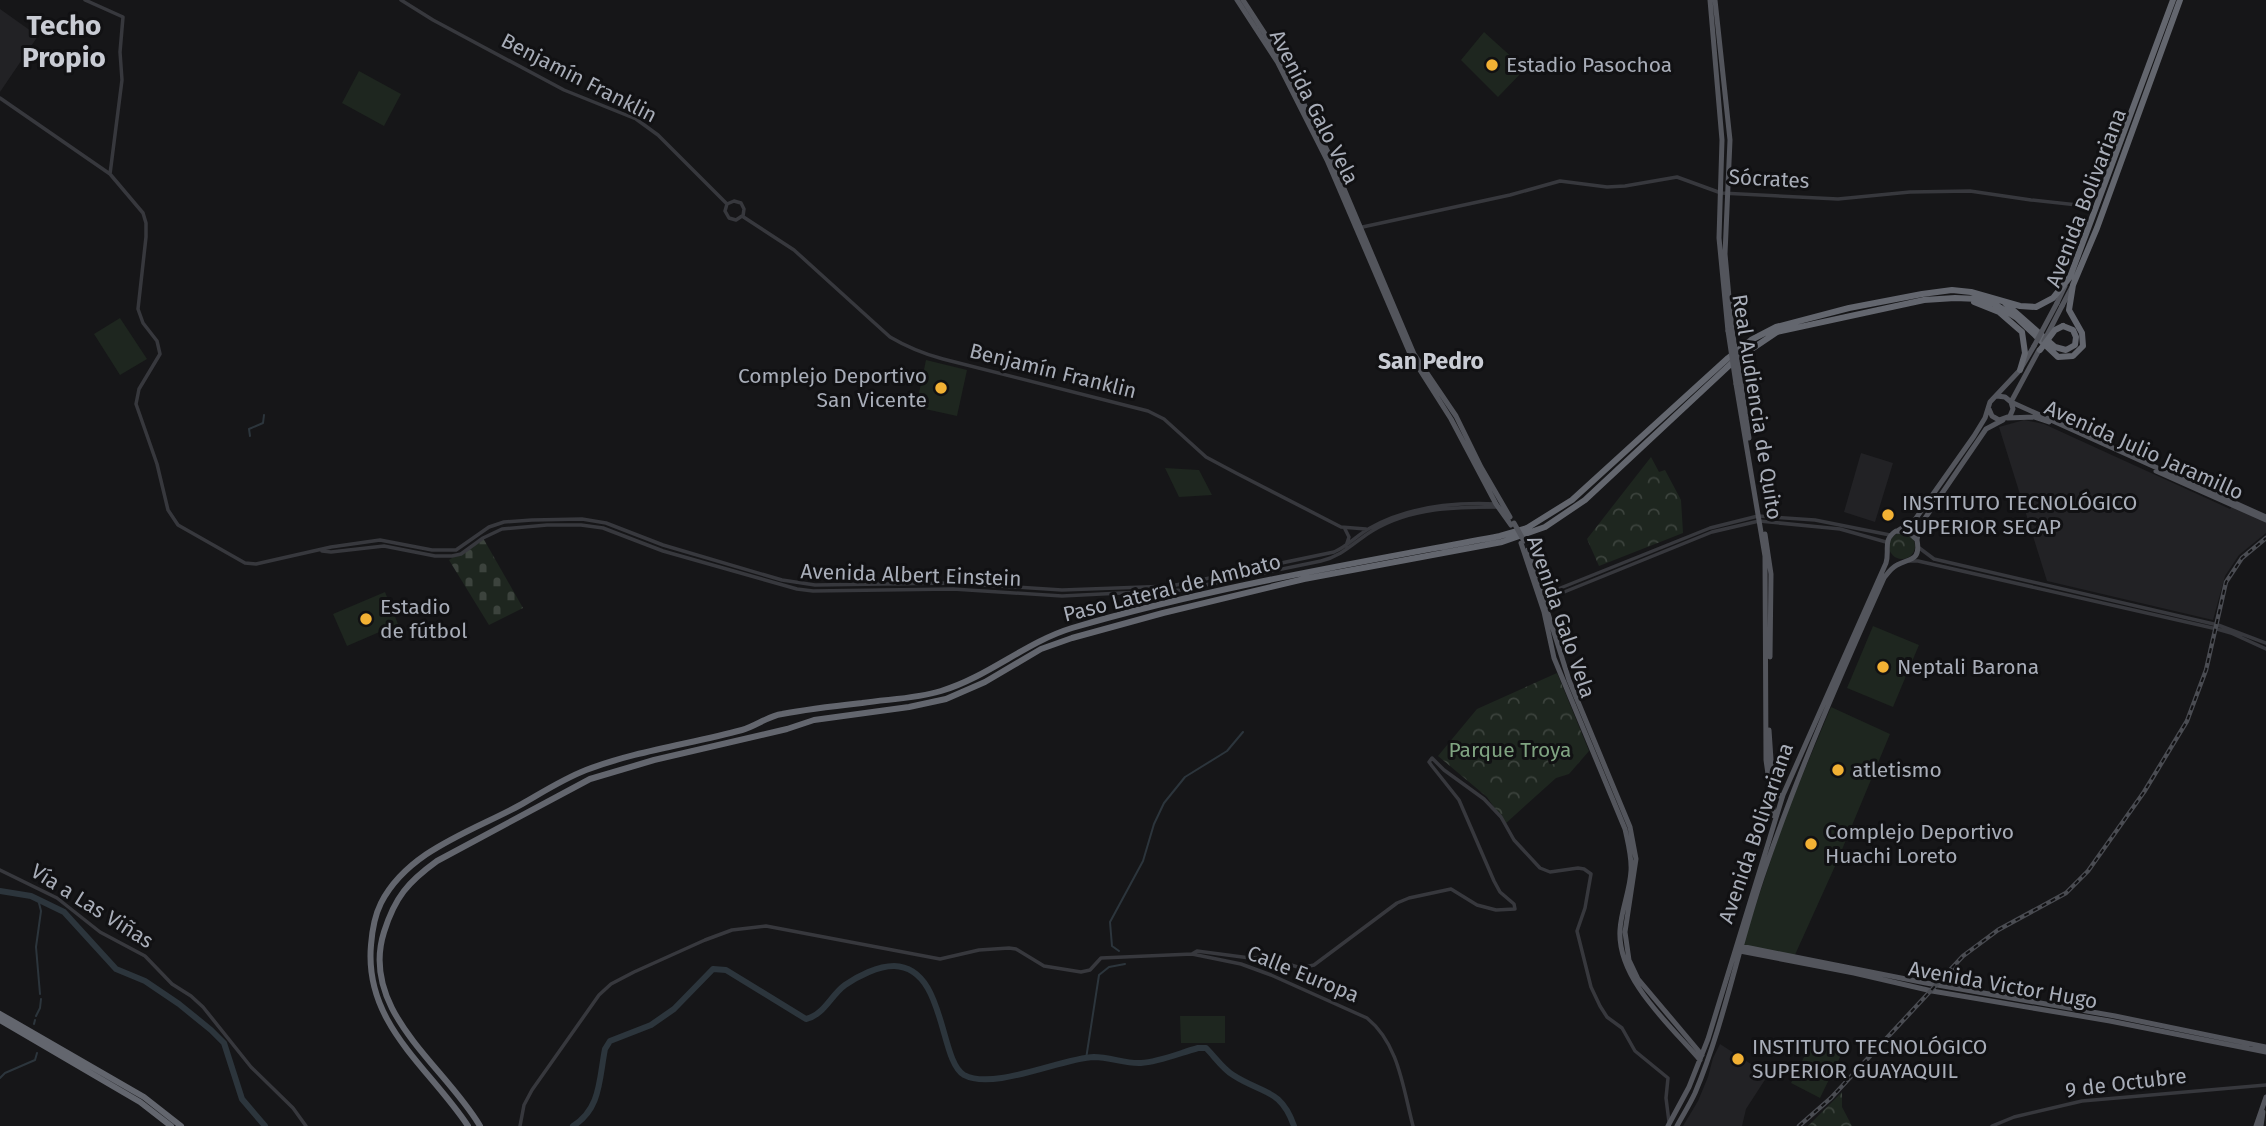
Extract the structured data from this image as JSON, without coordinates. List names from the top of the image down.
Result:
{
  "streets": {
    "highway": ["Avenida Bolivariana", "Paso Lateral de Ambato"],
    "main road": [
      "Avenida Galo Vela",
      "Real Audiencia de Quito",
      "Avenida Julio Jaramillo",
      "Avenida Victor Hugo"
    ],
    "street": [
      "Benjamín Franklin",
      "Sócrates",
      "Avenida Albert Einstein",
      "Vía a Las Viñas",
      "Calle Europa",
      "9 de Octubre"
    ]
  },
  "crossings": [
    ["Benjamín Franklin", "Avenida Albert Einstein"],
    ["Avenida Galo Vela", "Sócrates"],
    ["Avenida Galo Vela", "Avenida Bolivariana"],
    ["Avenida Galo Vela", "Avenida Albert Einstein"],
    ["Sócrates", "Avenida Bolivariana"],
    ["Sócrates", "Real Audiencia de Quito"],
    ["Avenida Bolivariana", "Real Audiencia de Quito"],
    ["Avenida Bolivariana", "Avenida Julio Jaramillo"],
    ["Avenida Bolivariana", "Paso Lateral de Ambato"],
    ["Avenida Bolivariana", "Avenida Victor Hugo"]
  ],
  "districts": ["Techo Propio", "San Pedro"],
  "parks": ["Parque Troya"],
  "places": [
    "Estadio Pasochoa",
    "Complejo Deportivo San Vicente",
    "INSTITUTO TECNOLÓGICO SUPERIOR SECAP",
    "Estadio de fútbol",
    "Neptali Barona",
    "atletismo",
    "Complejo Deportivo Huachi Loreto",
    "INSTITUTO TECNOLÓGICO SUPERIOR GUAYAQUIL"
  ]
}
